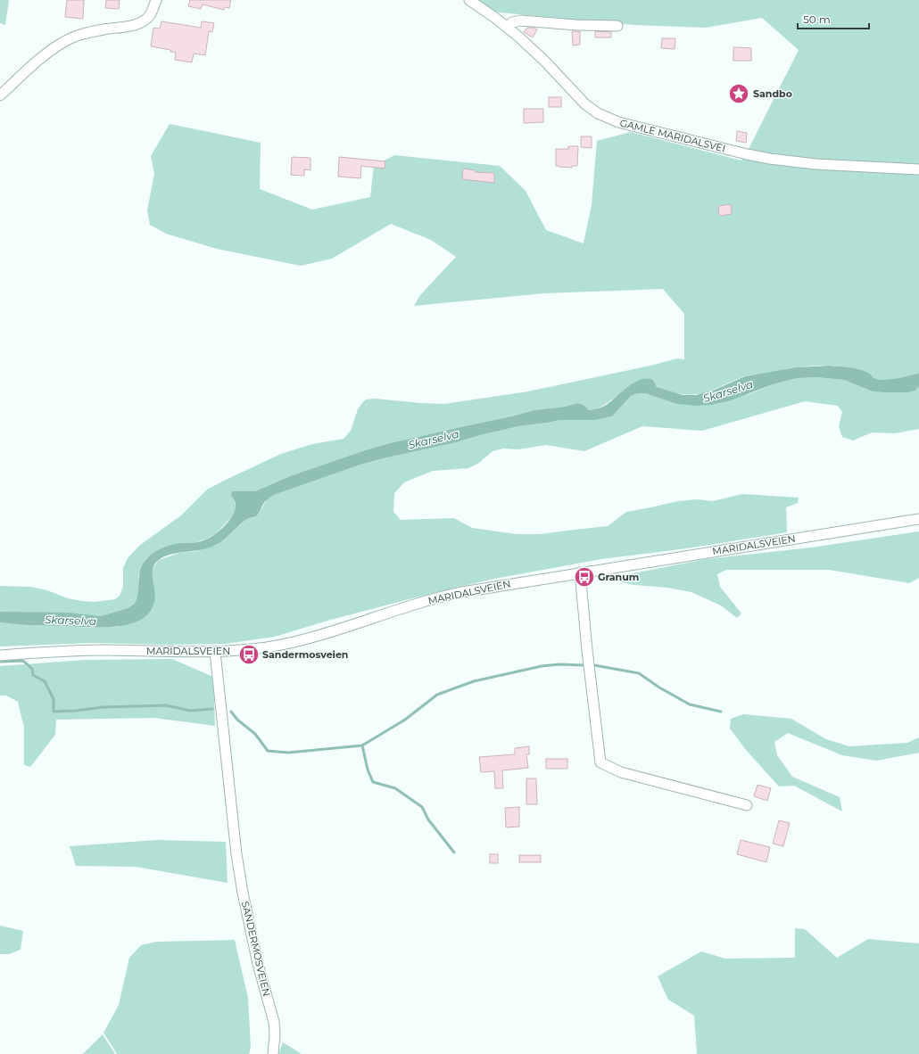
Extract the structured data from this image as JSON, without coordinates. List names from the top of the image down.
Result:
{
  "streets": {
    "street": ["GAMLE MARIDALSVEI", "MARIDALSVEIEN", "SANDERMOSVEIEN"]
  },
  "crossings": [
    ["MARIDALSVEIEN", "SANDERMOSVEIEN"]
  ],
  "water": ["Skarselva"],
  "places": {
    "place": ["Sandbo"],
    "bus stop": ["Granum", "Sandermosveien"]
  },
  "scale_bar": "50 m"
}
